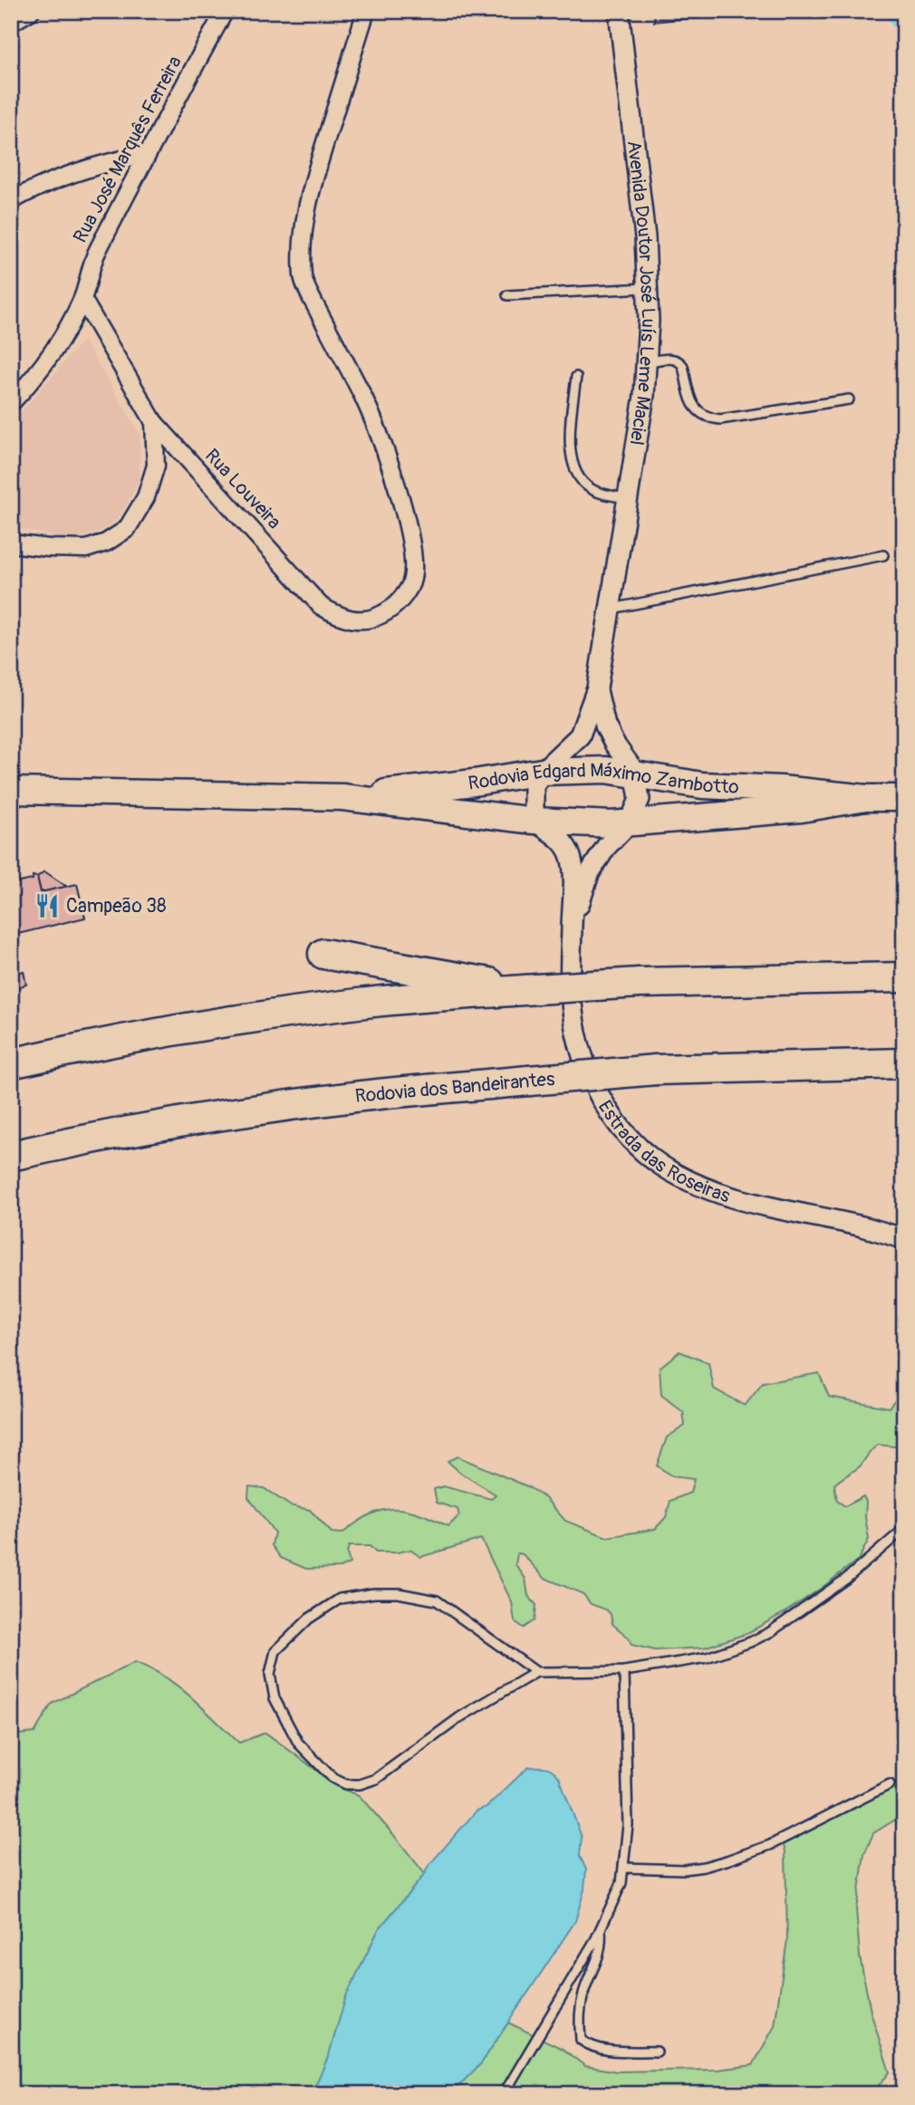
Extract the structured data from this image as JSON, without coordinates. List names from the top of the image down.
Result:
{
  "streets": {
    "highway": ["Rodovia dos Bandeirantes"],
    "main road": ["Rodovia Edgard Máximo Zambotto"],
    "street": [
      "Rua José Marquês Ferreira",
      "Avenida Doutor José Luís Leme Maciel",
      "Rua Louveira",
      "Estrada das Roseiras"
    ]
  },
  "crossings": [
    ["Rua José Marquês Ferreira", "Rua Louveira"],
    ["Avenida Doutor José Luís Leme Maciel", "Rodovia Edgard Máximo Zambotto"],
    ["Rodovia Edgard Máximo Zambotto", "Estrada das Roseiras"]
  ],
  "places": {
    "restaurant": ["Campeão 38"]
  }
}
